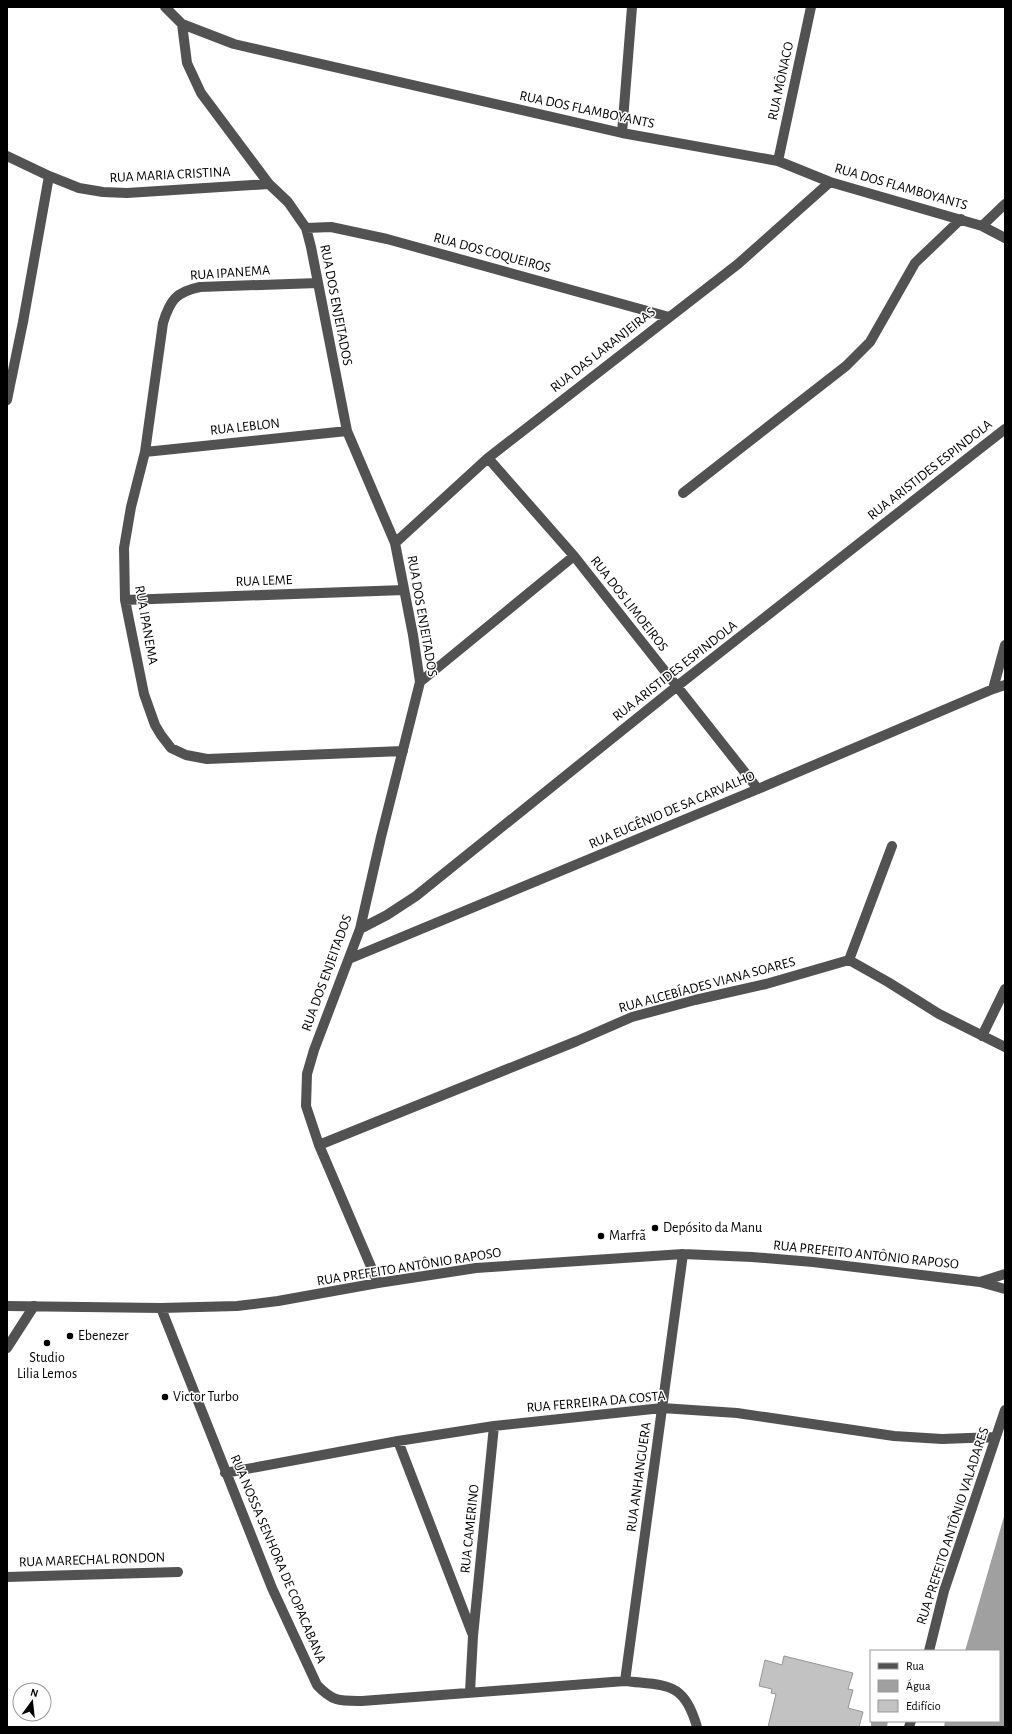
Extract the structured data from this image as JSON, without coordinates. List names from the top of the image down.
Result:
{
  "streets": {
    "street": [
      "RUA MÔNACO",
      "RUA DOS FLAMBOYANTS",
      "RUA MARIA CRISTINA",
      "RUA DOS COQUEIROS",
      "RUA IPANEMA",
      "RUA DOS ENJEITADOS",
      "RUA DAS LARANJEIRAS",
      "RUA LEBLON",
      "RUA ARISTIDES ESPINDOLA",
      "RUA LEME",
      "RUA DOS LIMOEIROS",
      "RUA EUGÊNIO DE SA CARVALHO",
      "RUA ALCEBÍADES VIANA SOARES",
      "RUA PREFEITO ANTÔNIO RAPOSO",
      "RUA FERREIRA DA COSTA",
      "RUA ANHANGUERA",
      "RUA PREFEITO ANTÔNIO VALADARES",
      "RUA CAMERINO",
      "RUA NOSSA SENHORA DE COPACABANA",
      "RUA MARECHAL RONDON"
    ]
  },
  "crossings": [
    ["RUA MÔNACO", "RUA DOS FLAMBOYANTS"],
    ["RUA DOS FLAMBOYANTS", "RUA DOS ENJEITADOS"],
    ["RUA DOS FLAMBOYANTS", "RUA DAS LARANJEIRAS"],
    ["RUA MARIA CRISTINA", "RUA DOS ENJEITADOS"],
    ["RUA DOS COQUEIROS", "RUA DOS ENJEITADOS"],
    ["RUA DOS COQUEIROS", "RUA DAS LARANJEIRAS"],
    ["RUA IPANEMA", "RUA DOS ENJEITADOS"],
    ["RUA IPANEMA", "RUA LEBLON"],
    ["RUA IPANEMA", "RUA LEME"],
    ["RUA DOS ENJEITADOS", "RUA DAS LARANJEIRAS"],
    ["RUA DOS ENJEITADOS", "RUA LEBLON"],
    ["RUA DOS ENJEITADOS", "RUA ARISTIDES ESPINDOLA"],
    ["RUA DOS ENJEITADOS", "RUA LEME"],
    ["RUA DOS ENJEITADOS", "RUA EUGÊNIO DE SA CARVALHO"],
    ["RUA DOS ENJEITADOS", "RUA ALCEBÍADES VIANA SOARES"],
    ["RUA DOS ENJEITADOS", "RUA PREFEITO ANTÔNIO RAPOSO"],
    ["RUA DAS LARANJEIRAS", "RUA DOS LIMOEIROS"],
    ["RUA ARISTIDES ESPINDOLA", "RUA DOS LIMOEIROS"],
    ["RUA DOS LIMOEIROS", "RUA EUGÊNIO DE SA CARVALHO"],
    ["RUA PREFEITO ANTÔNIO RAPOSO", "RUA ANHANGUERA"],
    ["RUA PREFEITO ANTÔNIO RAPOSO", "RUA NOSSA SENHORA DE COPACABANA"],
    ["RUA FERREIRA DA COSTA", "RUA ANHANGUERA"],
    ["RUA FERREIRA DA COSTA", "RUA PREFEITO ANTÔNIO VALADARES"],
    ["RUA FERREIRA DA COSTA", "RUA CAMERINO"],
    ["RUA FERREIRA DA COSTA", "RUA NOSSA SENHORA DE COPACABANA"],
    ["RUA ANHANGUERA", "RUA NOSSA SENHORA DE COPACABANA"],
    ["RUA CAMERINO", "RUA NOSSA SENHORA DE COPACABANA"]
  ],
  "places": [
    "Depósito da Manu",
    "Marfrã",
    "Ebenezer",
    "Studio Lilia Lemos",
    "Victor Turbo"
  ],
  "legend": ["Rua", "Água", "Edifício"],
  "north": "top"
}
